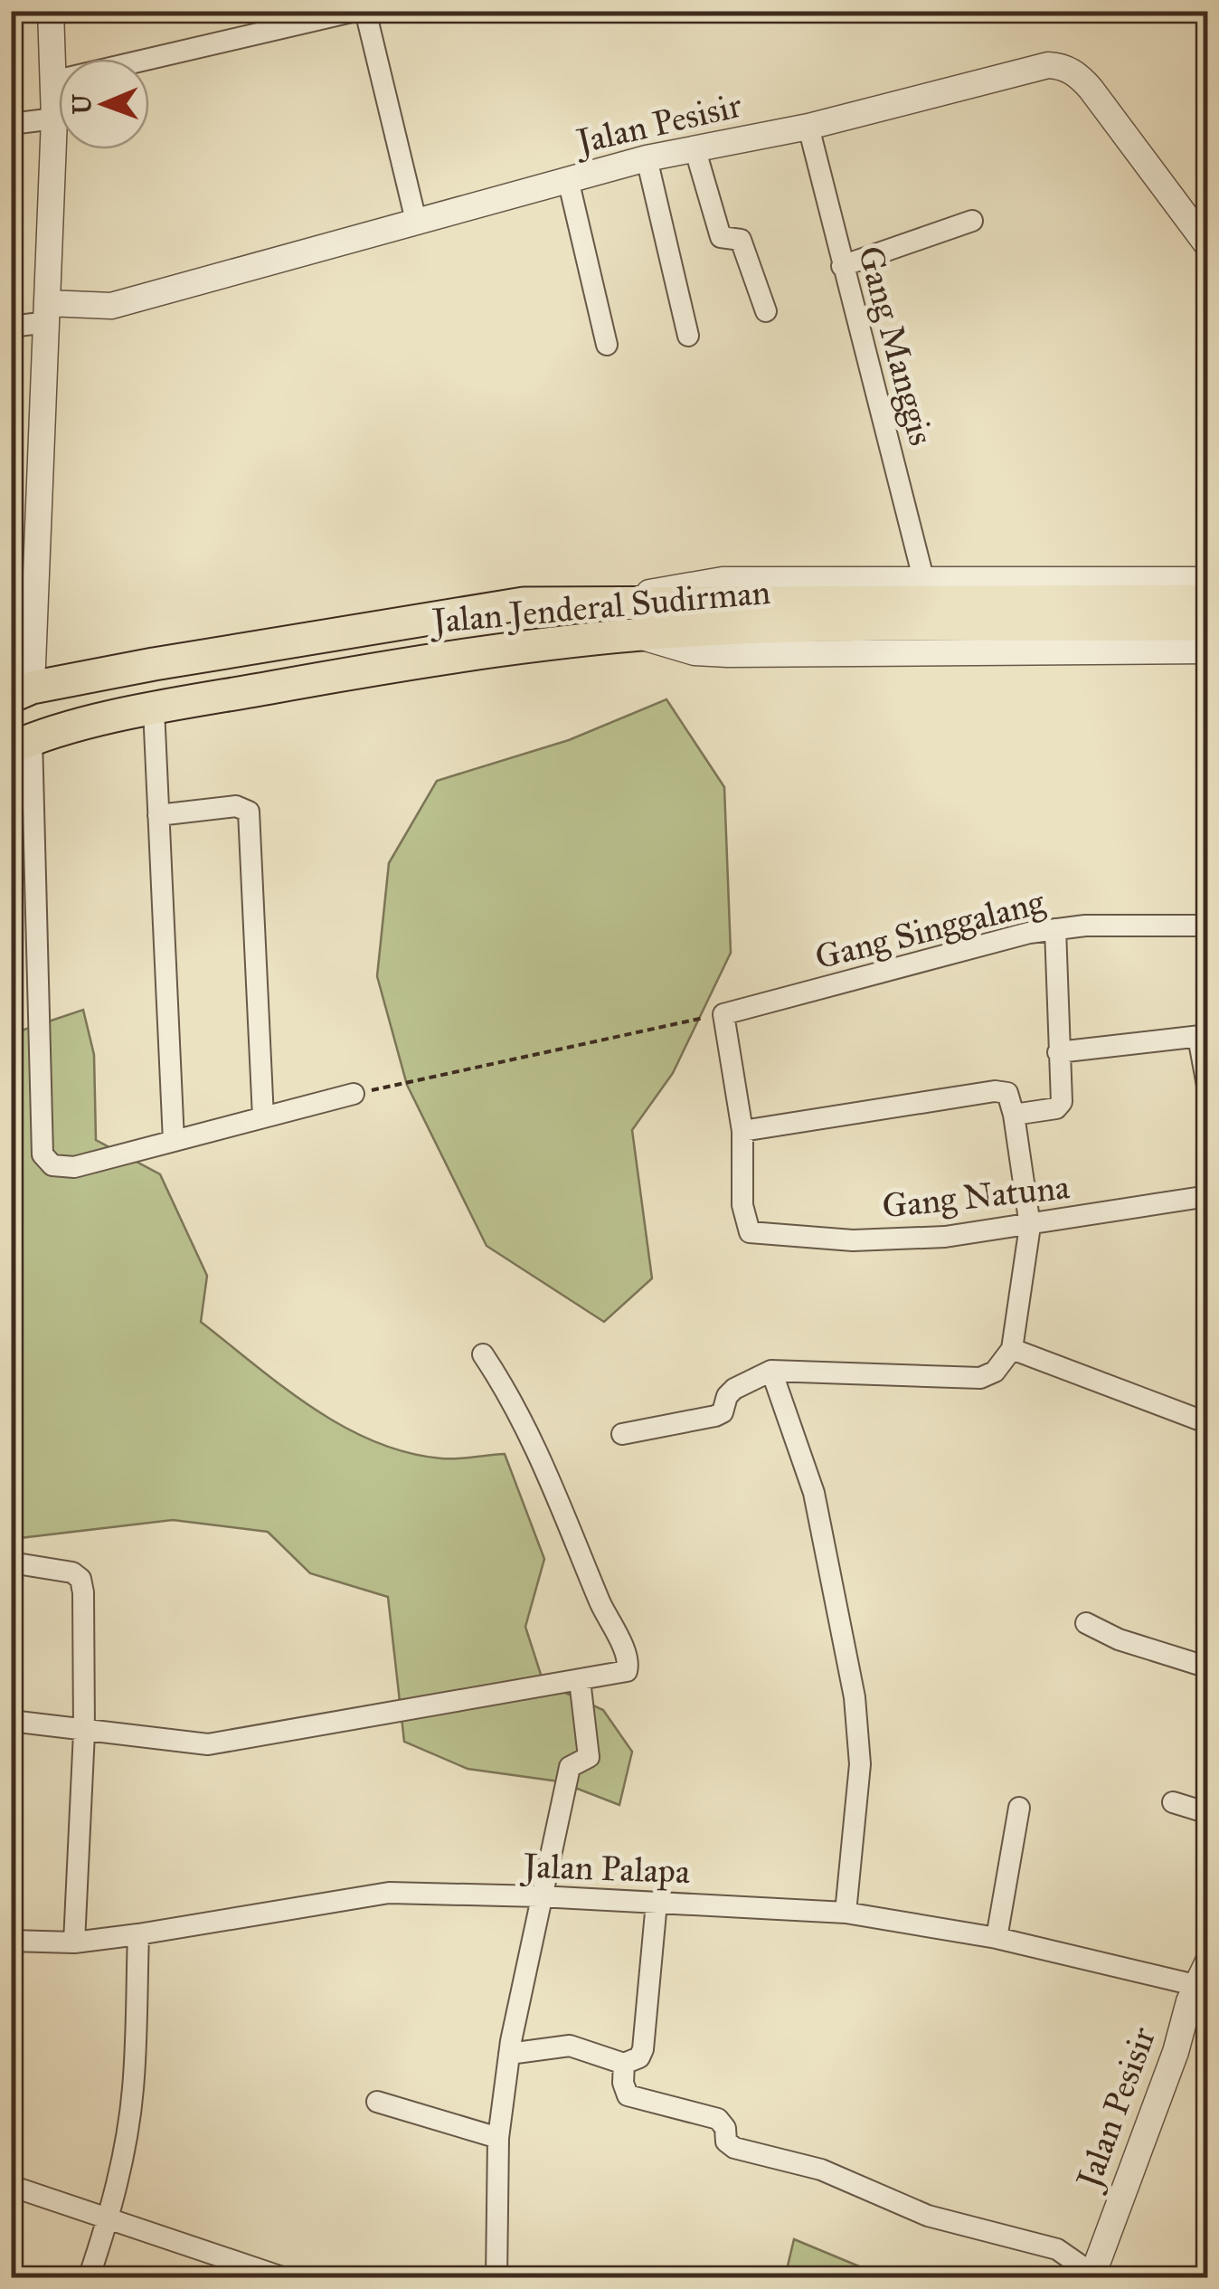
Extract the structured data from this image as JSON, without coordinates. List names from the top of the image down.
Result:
{
  "streets": {
    "main road": ["Jalan Jenderal Sudirman"],
    "street": [
      "Jalan Pesisir",
      "Gang Manggis",
      "Gang Singgalang",
      "Gang Natuna",
      "Jalan Palapa"
    ]
  },
  "crossings": [
    ["Jalan Pesisir", "Gang Manggis"],
    ["Jalan Pesisir", "Jalan Palapa"]
  ],
  "north": "left"
}
